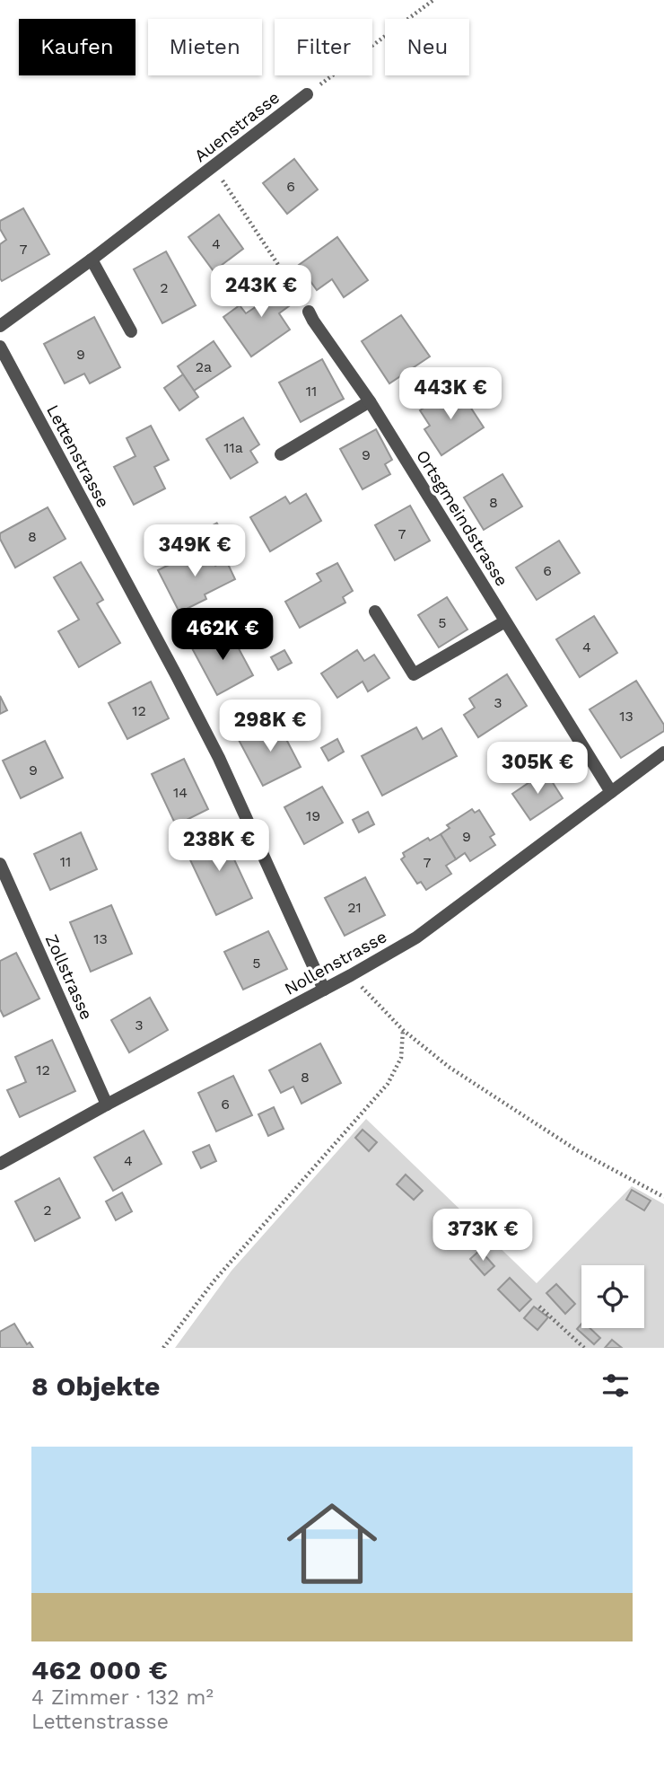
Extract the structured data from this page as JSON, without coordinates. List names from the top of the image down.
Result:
{
  "streets": {
    "street": [
      "Auenstrasse",
      "Lettenstrasse",
      "Ortsgmeindstrasse",
      "Nollenstrasse",
      "Zollstrasse"
    ]
  },
  "crossings": [
    ["Lettenstrasse", "Nollenstrasse"],
    ["Ortsgmeindstrasse", "Nollenstrasse"],
    ["Nollenstrasse", "Zollstrasse"]
  ],
  "house_numbers": [
    "6",
    "4",
    "7",
    "2",
    "9",
    "2a",
    "11",
    "11a",
    "9",
    "8",
    "7",
    "8",
    "6",
    "5",
    "4",
    "3",
    "12",
    "13",
    "9",
    "14",
    "19",
    "9",
    "11",
    "7",
    "21",
    "13",
    "5",
    "3",
    "12",
    "8",
    "6",
    "4",
    "2"
  ],
  "page": {
    "chip": [
      "Kaufen",
      "Mieten",
      "Filter",
      "Neu"
    ],
    "price": [
      "243K €",
      "443K €",
      "349K €",
      "462K €",
      "298K €",
      "305K €",
      "238K €",
      "373K €"
    ],
    "heading": "8 Objekte",
    "list": [
      {
        "name": "462 000 €",
        "note": "4 Zimmer · 132 m² · Lettenstrasse"
      }
    ]
  }
}
